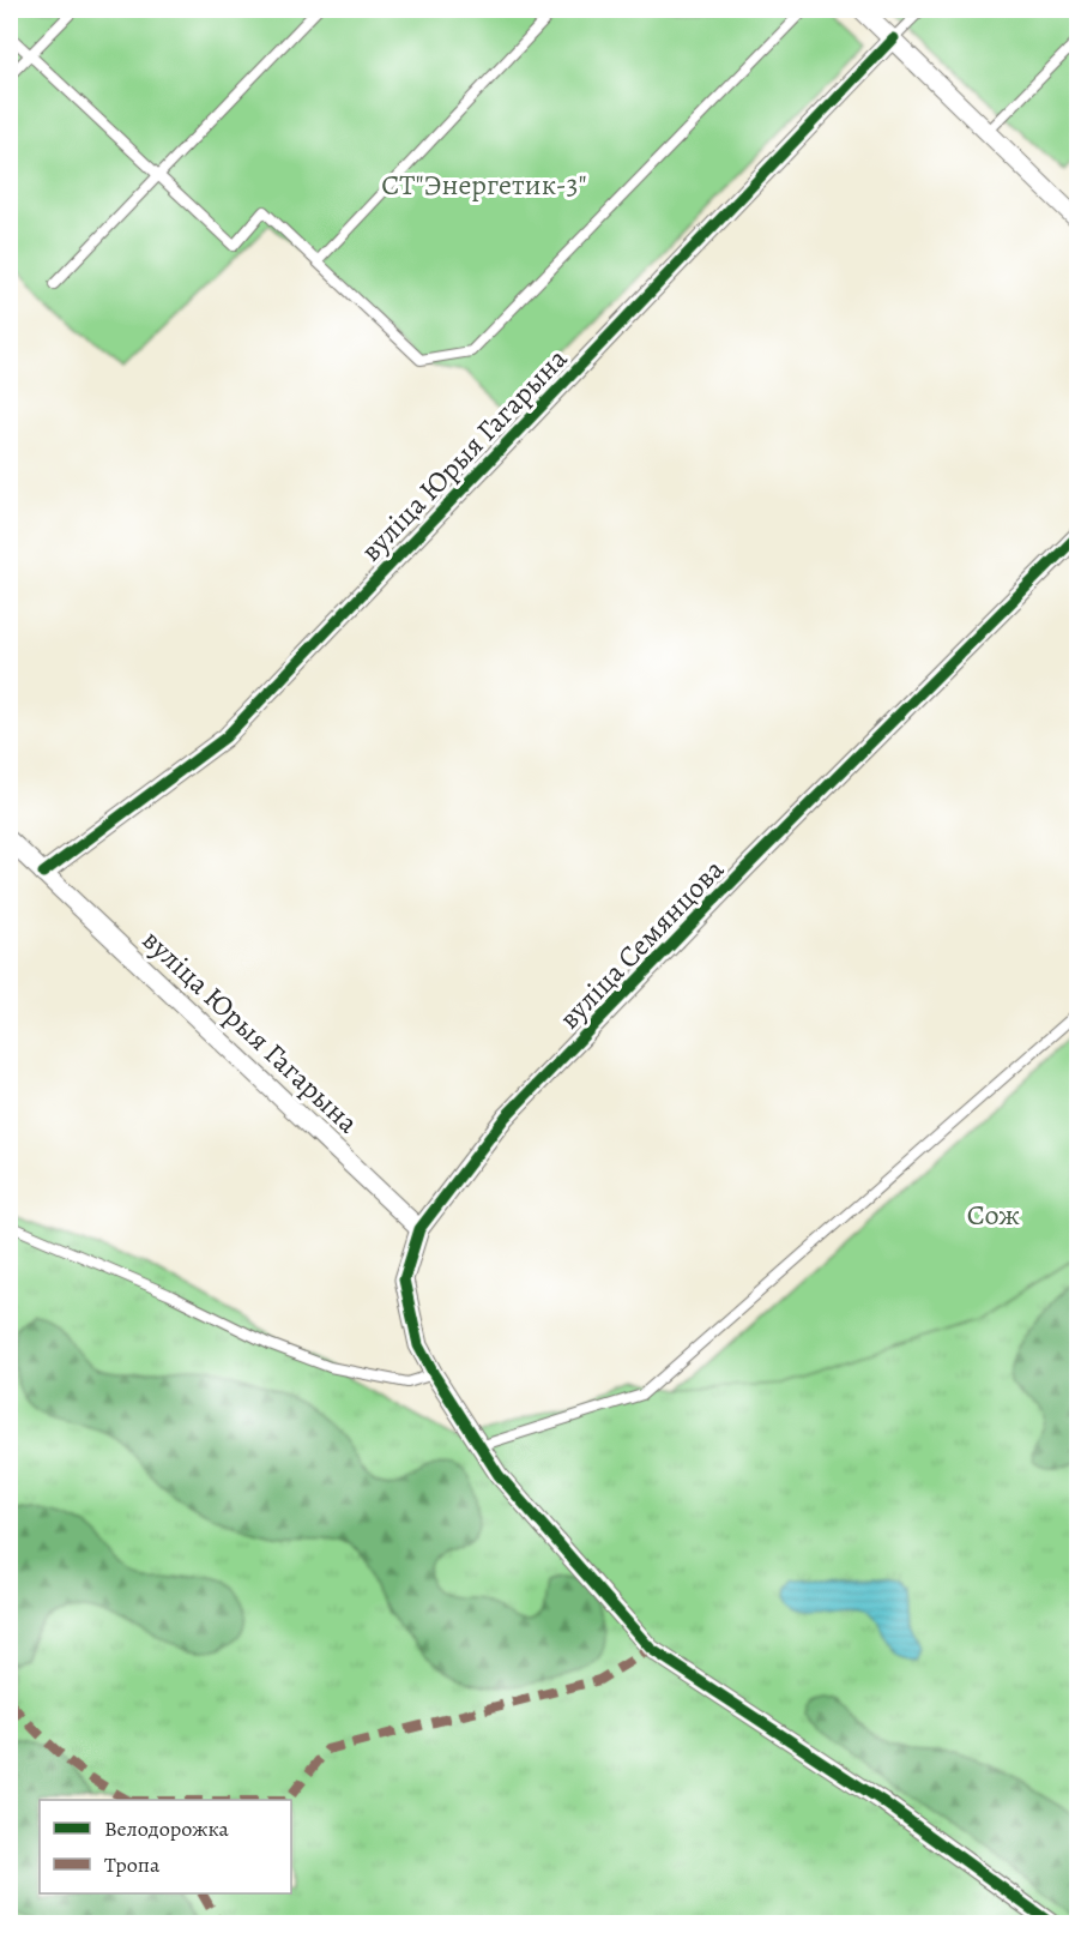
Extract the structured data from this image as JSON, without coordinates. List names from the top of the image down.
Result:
{
  "streets": {
    "street": ["вуліца Юрыя Гагарына", "вуліца Семянцова"]
  },
  "crossings": [
    ["вуліца Юрыя Гагарына", "вуліца Семянцова"]
  ],
  "parks": ["СТ\"Энергетик-3\"", "Сож"],
  "legend": ["Велодорожка", "Тропа"]
}
